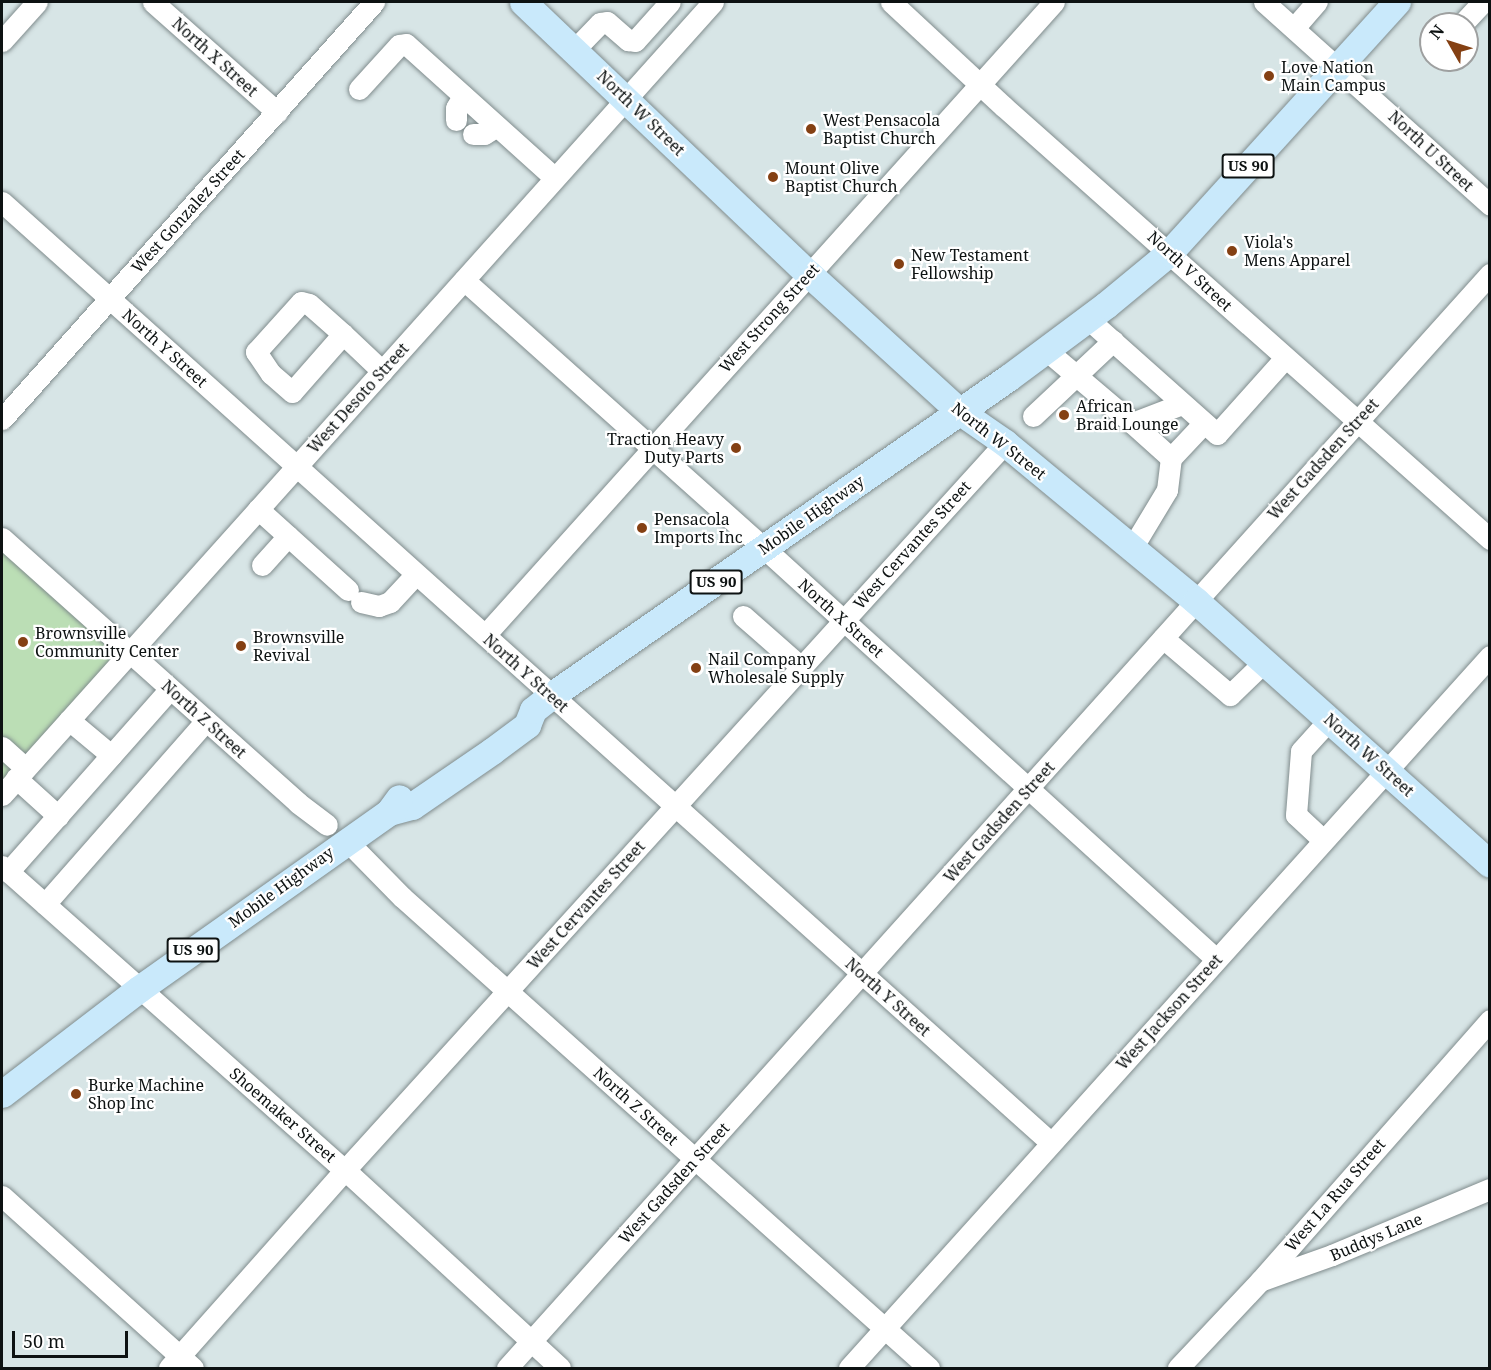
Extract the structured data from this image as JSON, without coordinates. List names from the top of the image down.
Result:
{
  "streets": {
    "main road": ["North W Street", "US 90", "Mobile Highway"],
    "street": [
      "North X Street",
      "North U Street",
      "West Gonzalez Street",
      "North V Street",
      "West Strong Street",
      "North Y Street",
      "West Desoto Street",
      "West Gadsden Street",
      "West Cervantes Street",
      "North Z Street",
      "West Jackson Street",
      "Shoemaker Street",
      "West La Rua Street",
      "Buddys Lane"
    ]
  },
  "crossings": [
    ["North X Street", "West Gonzalez Street"],
    ["North X Street", "West Strong Street"],
    ["North X Street", "West Desoto Street"],
    ["North X Street", "West Gadsden Street"],
    ["North X Street", "Mobile Highway"],
    ["North X Street", "West Cervantes Street"],
    ["North X Street", "West Jackson Street"],
    ["North W Street", "West Strong Street"],
    ["North W Street", "West Desoto Street"],
    ["North W Street", "West Gadsden Street"],
    ["North W Street", "Mobile Highway"],
    ["North W Street", "West Cervantes Street"],
    ["North W Street", "West Jackson Street"],
    ["North U Street", "US 90"],
    ["US 90", "North V Street"],
    ["US 90", "Mobile Highway"],
    ["West Gonzalez Street", "North Y Street"],
    ["North V Street", "West Strong Street"],
    ["North V Street", "West Gadsden Street"],
    ["West Strong Street", "North Y Street"],
    ["North Y Street", "West Desoto Street"],
    ["North Y Street", "West Gadsden Street"],
    ["North Y Street", "Mobile Highway"],
    ["North Y Street", "West Cervantes Street"],
    ["North Y Street", "West Jackson Street"],
    ["West Desoto Street", "North Z Street"],
    ["West Gadsden Street", "North Z Street"],
    ["West Gadsden Street", "Shoemaker Street"],
    ["Mobile Highway", "North Z Street"],
    ["Mobile Highway", "Shoemaker Street"],
    ["West Cervantes Street", "North Z Street"],
    ["West Cervantes Street", "Shoemaker Street"],
    ["North Z Street", "West Jackson Street"],
    ["West La Rua Street", "Buddys Lane"]
  ],
  "places": [
    "Love Nation Main Campus",
    "West Pensacola Baptist Church",
    "Mount Olive Baptist Church",
    "Viola's Mens Apparel",
    "New Testament Fellowship",
    "African Braid Lounge",
    "Traction Heavy Duty Parts",
    "Pensacola Imports Inc",
    "Brownsville Community Center",
    "Brownsville Revival",
    "Nail Company Wholesale Supply",
    "Burke Machine Shop Inc"
  ],
  "scale_bar": "50 m",
  "north": "top left"
}
